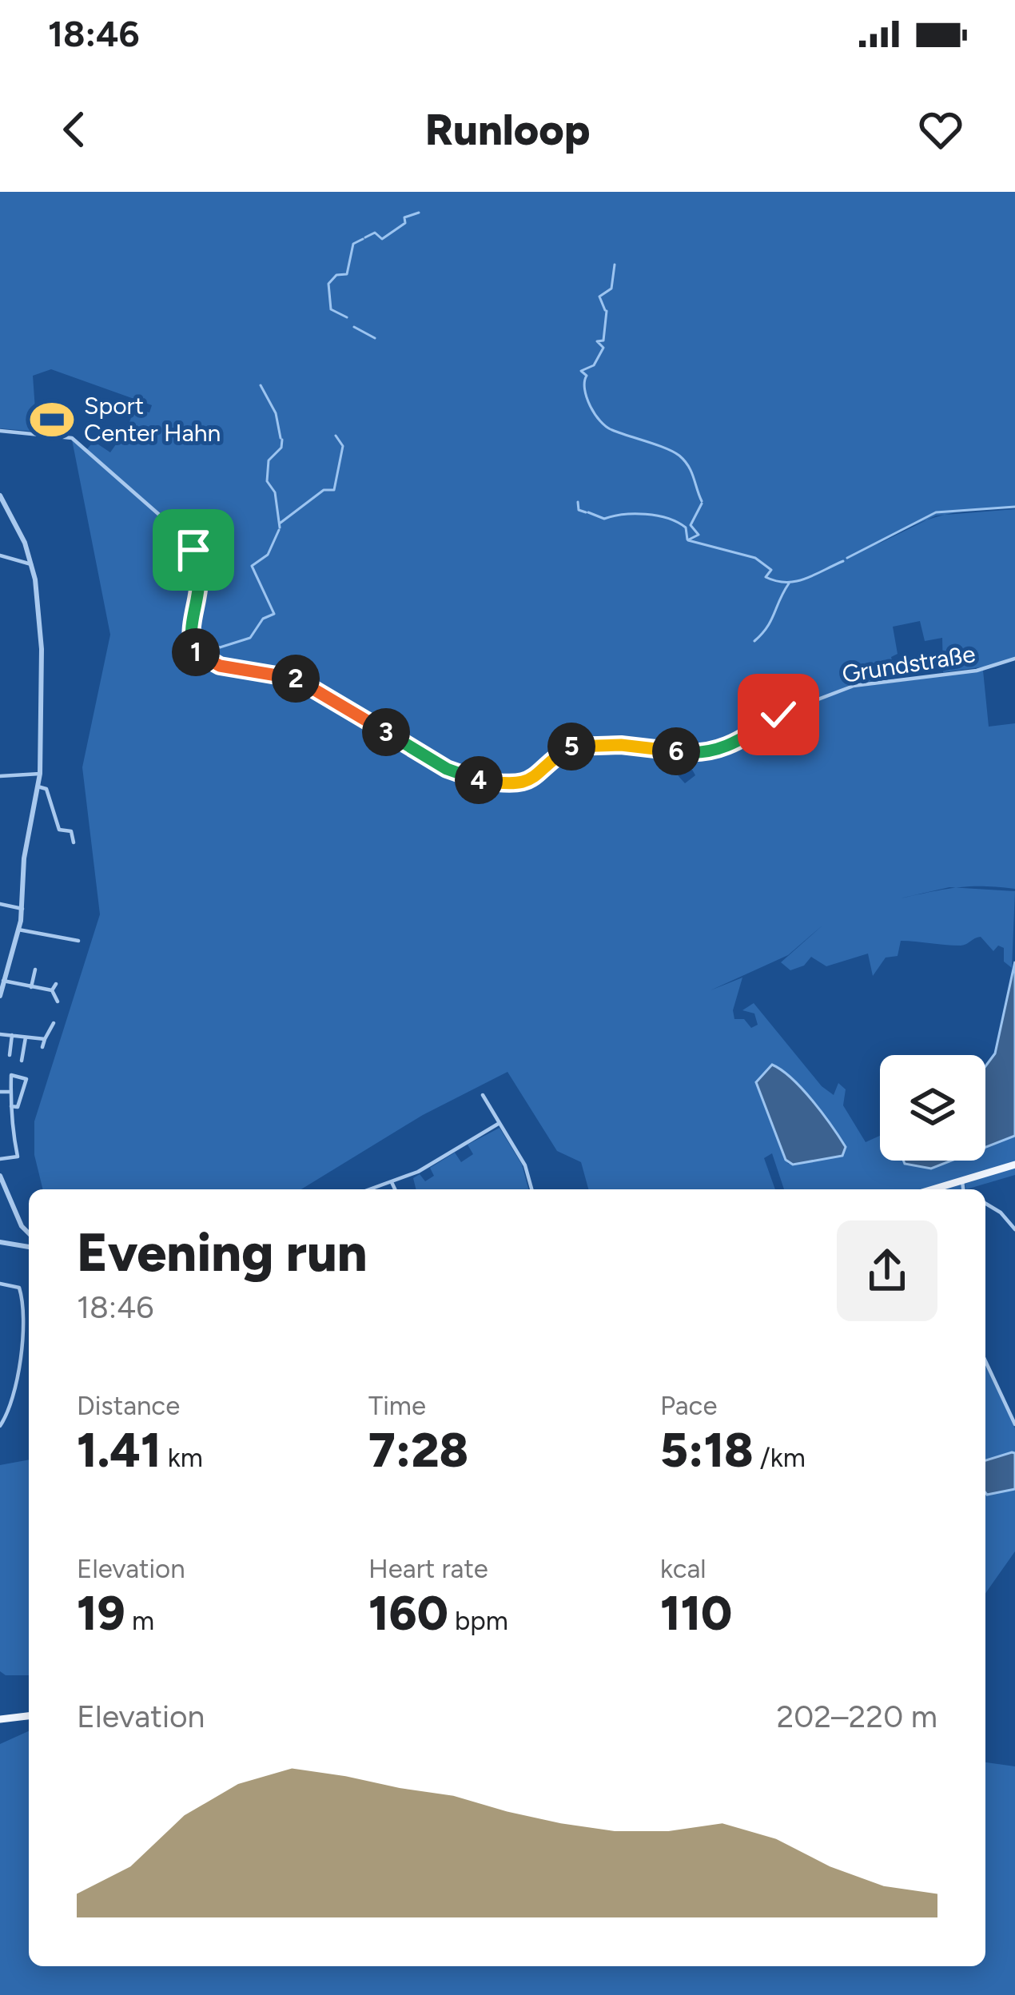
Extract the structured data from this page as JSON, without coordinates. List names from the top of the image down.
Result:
{
  "streets": {
    "street": ["Grundstraße"]
  },
  "places": {
    "sports": ["Sport Center Hahn"]
  },
  "page": {
    "status": "18:46",
    "header": "Runloop",
    "pins": [
      "1",
      "2",
      "3",
      "5",
      "6",
      "4"
    ],
    "heading": ["Evening run", "18:46"],
    "stats": [
      ["Distance", "1.41 km"],
      ["Time", "7:28"],
      ["Pace", "5:18 /km"],
      ["Elevation", "19 m"],
      ["Heart rate", "160 bpm"],
      ["kcal", "110"]
    ],
    "chart": ["Elevation", "202–220 m"]
  }
}
